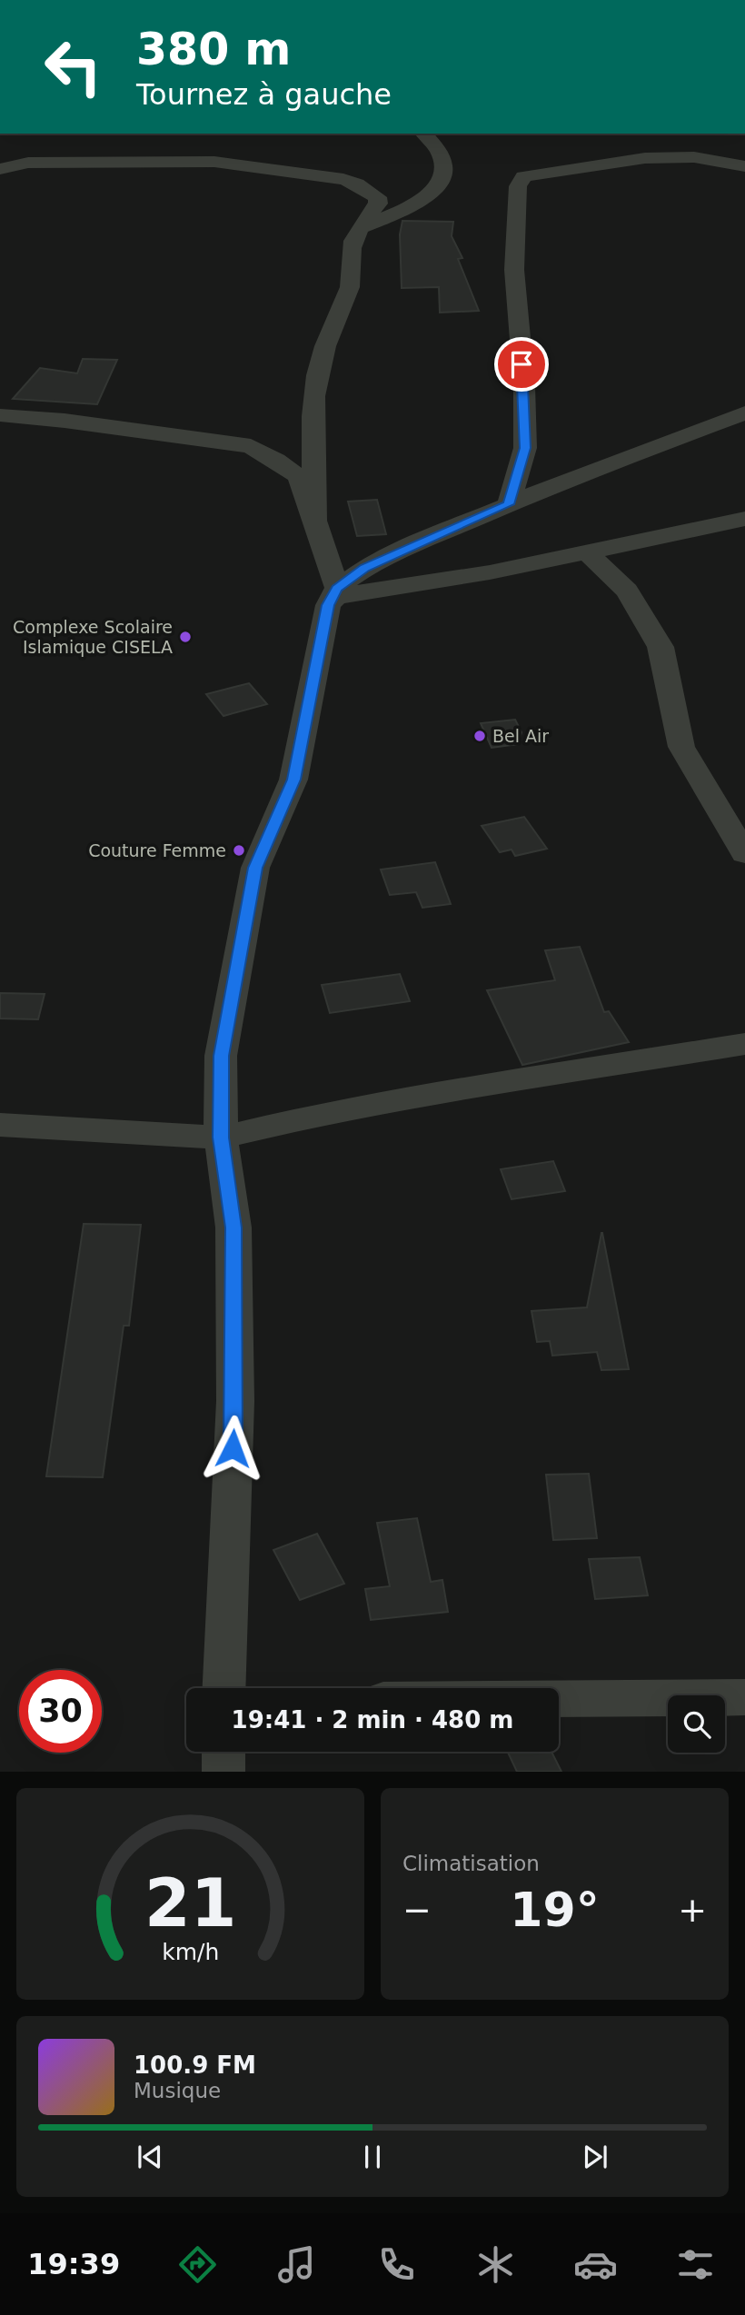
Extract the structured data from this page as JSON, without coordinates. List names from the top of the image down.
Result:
{
  "places": ["Complexe Scolaire Islamique CISELA", "Bel Air", "Couture Femme"],
  "page": {
    "turn": ["380 m", "Tournez à gauche"],
    "limit": "30",
    "trip": "19:41 · 2 min · 480 m",
    "tile": "Climatisation",
    "heat": ["−", "19°", "+"],
    "song": ["100.9 FM", "Musique"],
    "tabs": "19:39",
    "gauge": ["21", "km/h"]
  }
}
